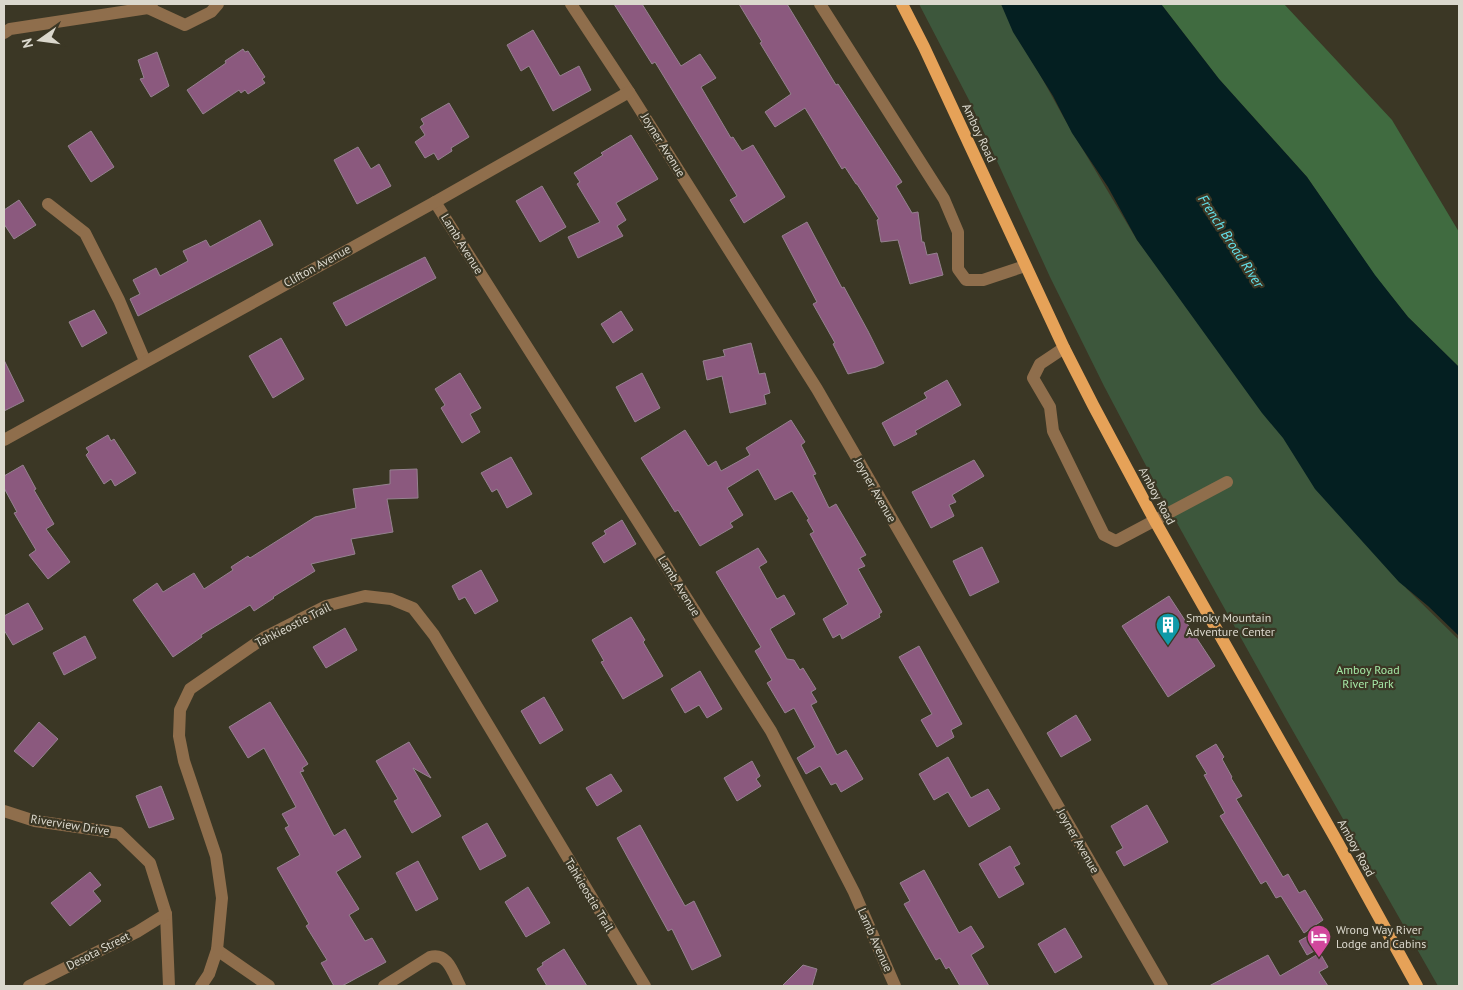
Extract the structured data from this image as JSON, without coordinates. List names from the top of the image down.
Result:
{
  "streets": {
    "main road": ["Amboy Road"],
    "street": [
      "Joyner Avenue",
      "Lamb Avenue",
      "Clifton Avenue",
      "Tahkieostie Trail",
      "Riverview Drive",
      "Desota Street"
    ]
  },
  "crossings": [
    ["Joyner Avenue", "Clifton Avenue"],
    ["Lamb Avenue", "Clifton Avenue"],
    ["Riverview Drive", "Desota Street"]
  ],
  "water": ["French Broad River"],
  "parks": ["Amboy Road River Park"],
  "places": {
    "building": ["Smoky Mountain Adventure Center"],
    "hotel": ["Wrong Way River Lodge and Cabins"]
  },
  "north": "left"
}
